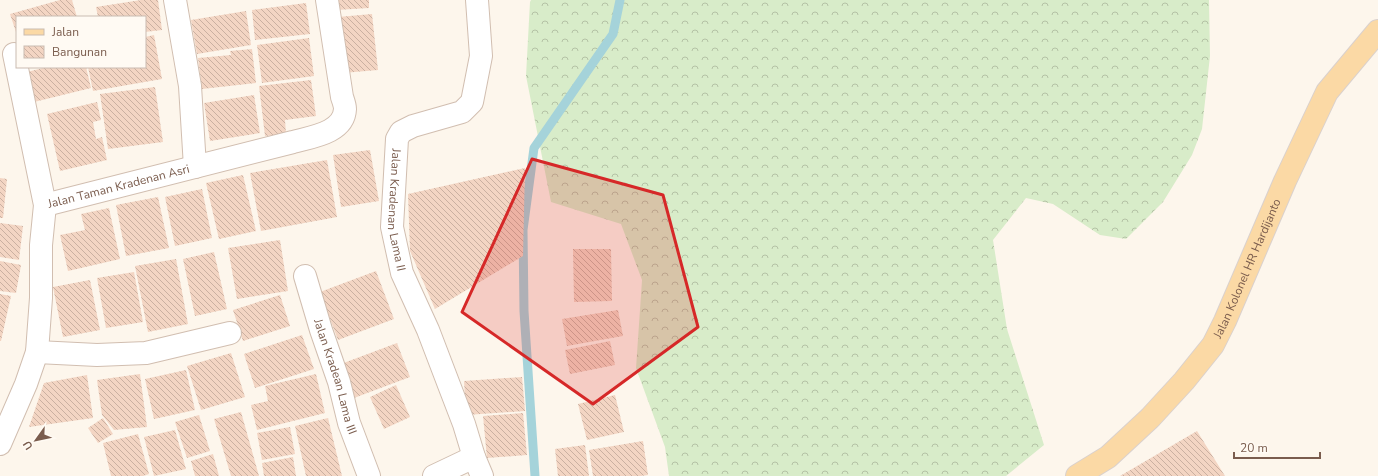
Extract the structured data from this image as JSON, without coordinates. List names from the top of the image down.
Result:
{
  "streets": {
    "main road": ["Jalan Kolonel HR Hardijanto"],
    "street": ["Jalan Taman Kradenan Asri", "Jalan Kradenan Lama II", "Jalan Kradean Lama III"]
  },
  "legend": ["Jalan", "Bangunan"],
  "scale_bar": "20 m",
  "north": "bottom left"
}
